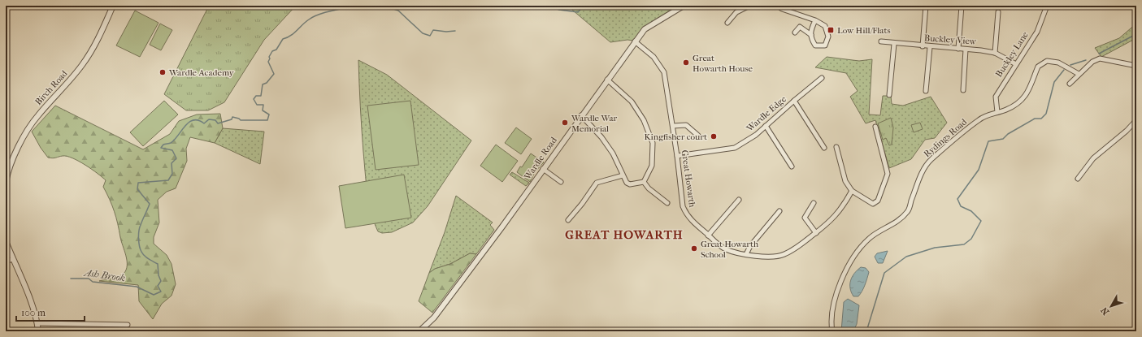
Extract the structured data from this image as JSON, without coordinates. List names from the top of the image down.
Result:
{
  "streets": {
    "street": [
      "Buckley View",
      "Buckley Lane",
      "Birch Road",
      "Wardle Edge",
      "Rydings Road",
      "Wardle Road",
      "Great Howarth"
    ]
  },
  "crossings": [
    ["Buckley View", "Buckley Lane"],
    ["Buckley Lane", "Rydings Road"],
    ["Wardle Edge", "Great Howarth"],
    ["Wardle Road", "Great Howarth"]
  ],
  "districts": ["GREAT HOWARTH"],
  "water": ["Ash Brook"],
  "places": {
    "transit": ["Low Hill/Flats"],
    "other": [
      "Great Howarth House",
      "Wardle Academy",
      "Wardle War Memorial",
      "Kingfisher court",
      "Great Howarth School"
    ]
  },
  "scale_bar": "100 m",
  "north": "bottom left"
}
